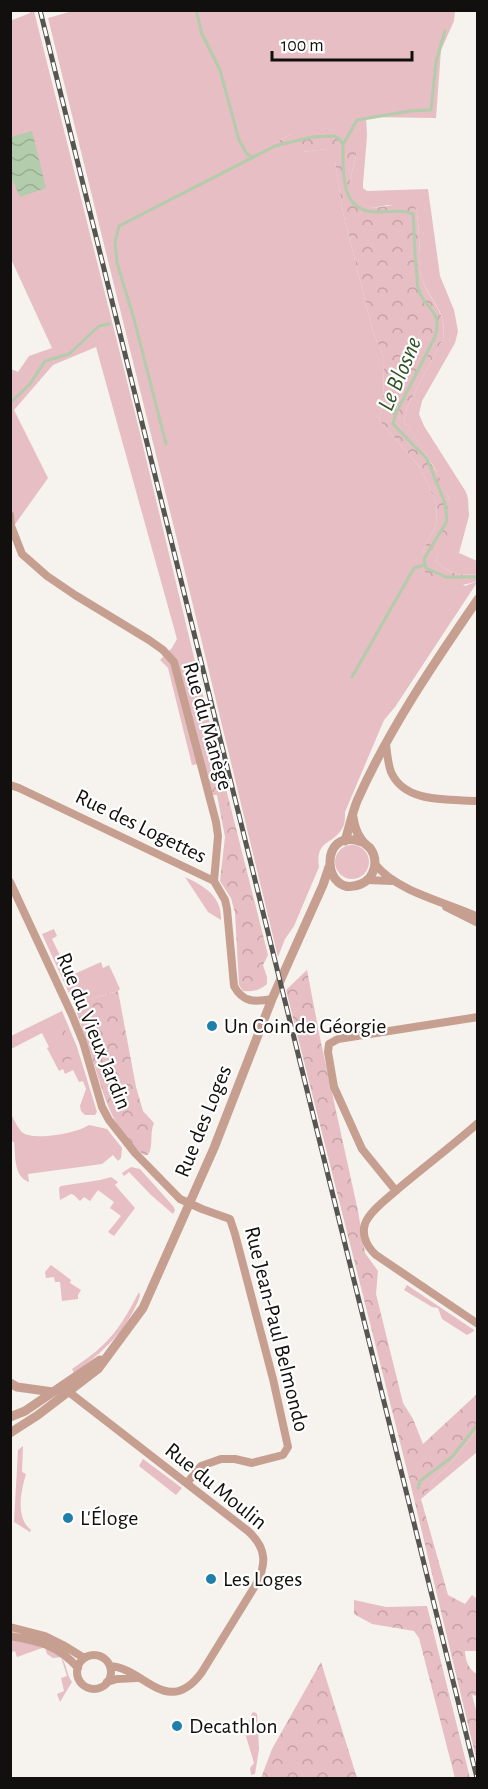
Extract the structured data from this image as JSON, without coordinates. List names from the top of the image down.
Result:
{
  "streets": {
    "street": [
      "Rue du Manège",
      "Rue des Logettes",
      "Rue du Vieux Jardin",
      "Rue des Loges",
      "Rue Jean-Paul Belmondo",
      "Rue du Moulin"
    ]
  },
  "crossings": [
    ["Rue du Manège", "Rue des Logettes"],
    ["Rue des Logettes", "Rue des Loges"],
    ["Rue du Vieux Jardin", "Rue des Loges"],
    ["Rue du Vieux Jardin", "Rue Jean-Paul Belmondo"],
    ["Rue des Loges", "Rue Jean-Paul Belmondo"],
    ["Rue des Loges", "Rue du Moulin"],
    ["Rue Jean-Paul Belmondo", "Rue du Moulin"]
  ],
  "water": ["Le Blosne"],
  "places": [
    "Un Coin de Géorgie",
    "L'Éloge",
    "Les Loges",
    "Decathlon"
  ],
  "scale_bar": "100 m"
}
